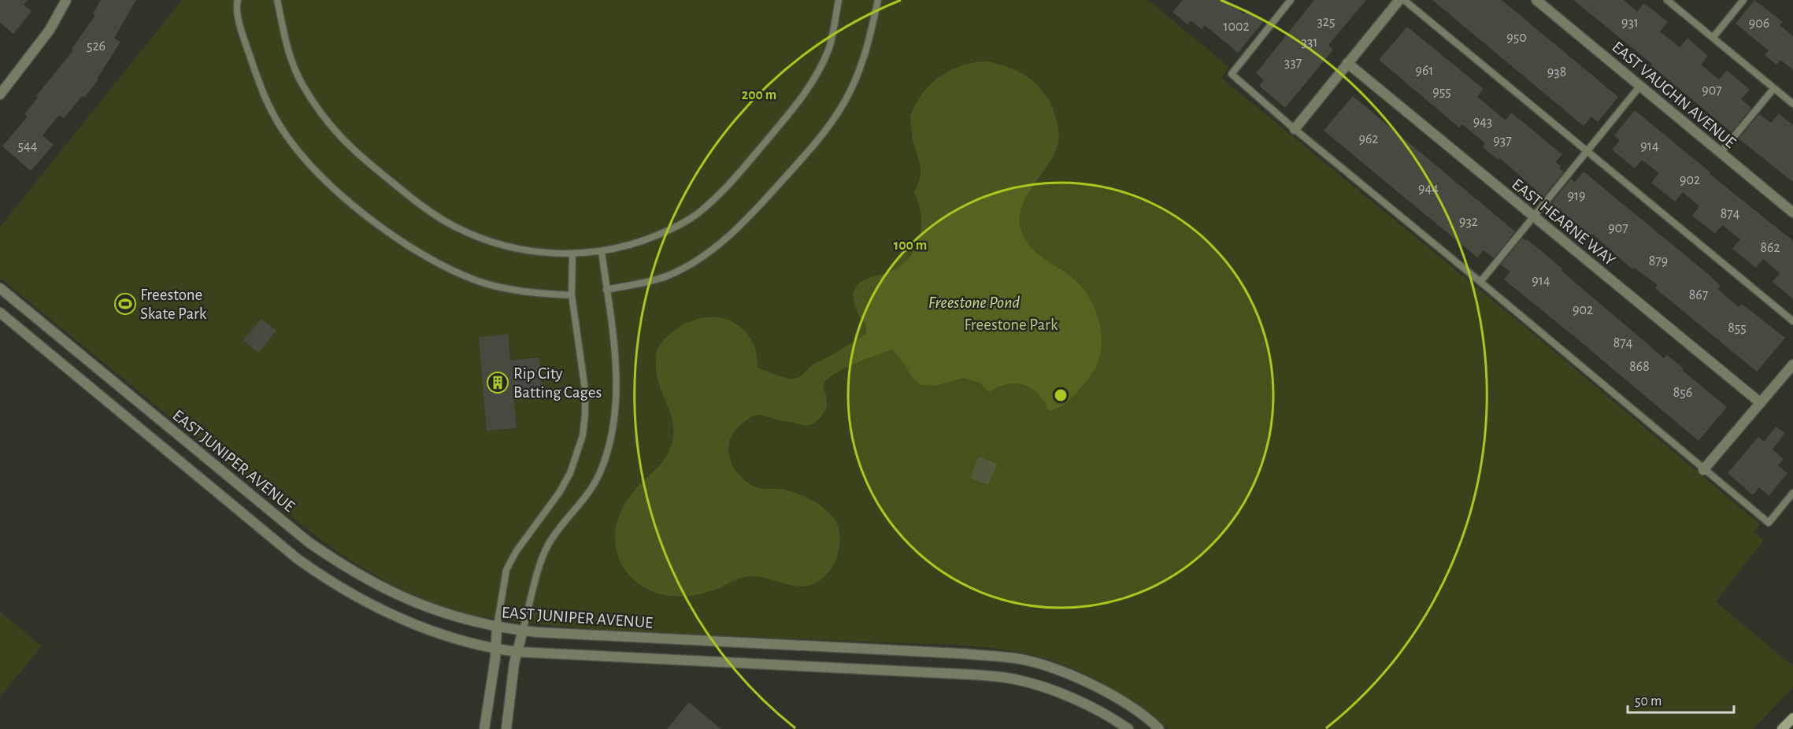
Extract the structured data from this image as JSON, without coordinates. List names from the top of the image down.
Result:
{
  "streets": {
    "street": ["EAST VAUGHN AVENUE", "EAST HEARNE WAY", "EAST JUNIPER AVENUE"]
  },
  "water": ["Freestone Pond"],
  "parks": ["Freestone Park"],
  "places": {
    "sports": ["Freestone Skate Park"],
    "building": ["Rip City Batting Cages"]
  },
  "house_numbers": [
    "325",
    "931",
    "906",
    "1002",
    "950",
    "331",
    "526",
    "337",
    "961",
    "938",
    "907",
    "955",
    "943",
    "962",
    "937",
    "544",
    "914",
    "902",
    "944",
    "919",
    "874",
    "932",
    "907",
    "862",
    "879",
    "914",
    "867",
    "902",
    "855",
    "874",
    "868",
    "856"
  ],
  "scale_bar": "50 m",
  "rings": ["200 m", "100 m"]
}
